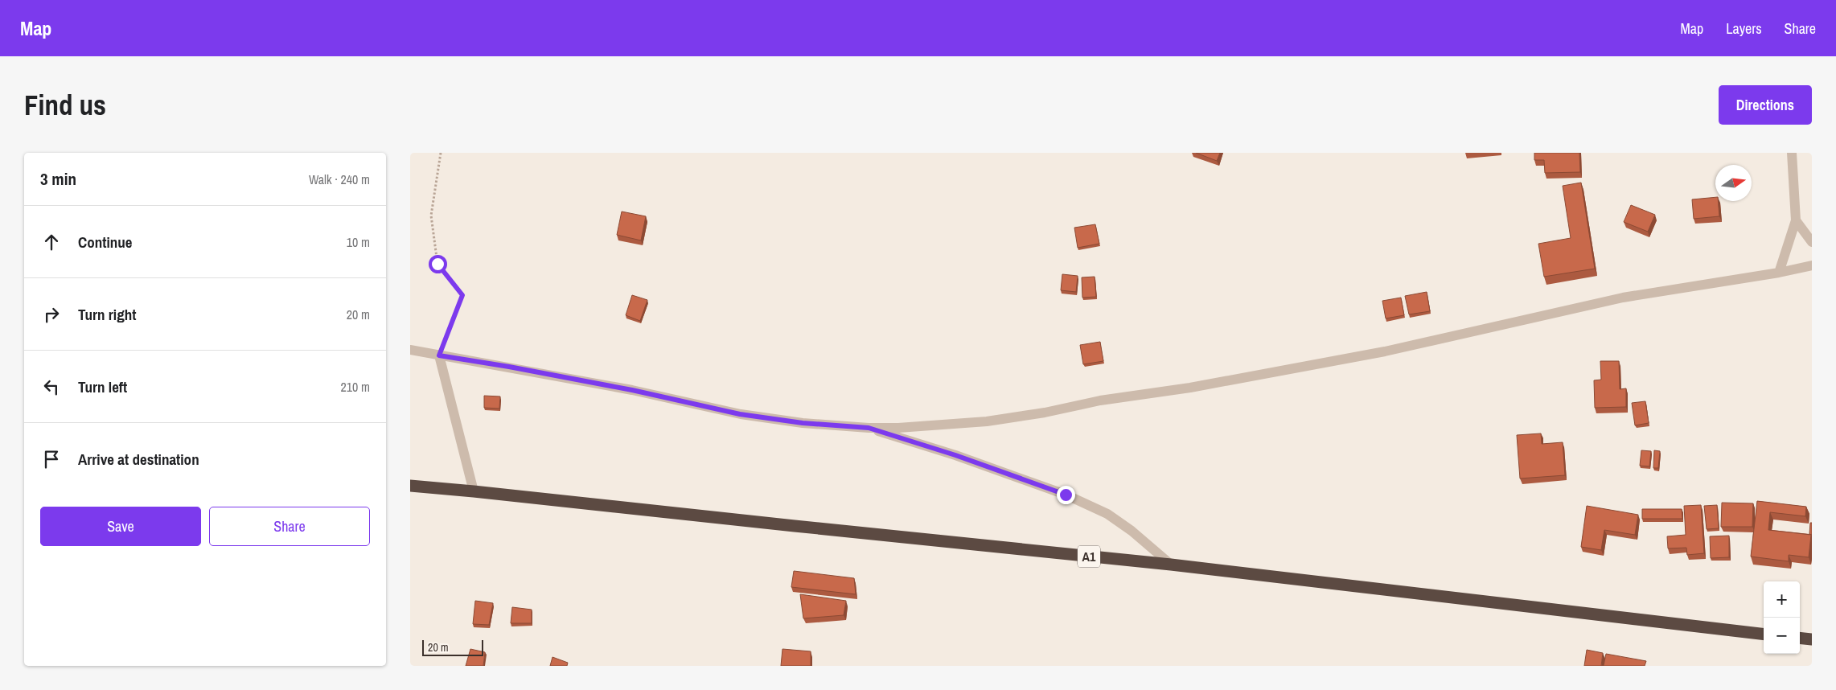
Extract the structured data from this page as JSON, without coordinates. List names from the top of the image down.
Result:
{
  "streets": {
    "highway": ["A1"]
  },
  "scale_bar": "20 m",
  "north": "right",
  "page": {
    "header": "Map",
    "nav": ["Map", "Layers", "Share"],
    "buttons": [
      "Directions",
      ["Save", "Share"]
    ],
    "title": "Find us",
    "heading": ["3 min", "Walk · 240 m"],
    "list": [
      ["Continue", "10 m"],
      ["Turn right", "20 m"],
      ["Turn left", "210 m"],
      "Arrive at destination"
    ],
    "map_buttons": ["+", "−"],
    "scale": "20 m"
  }
}
